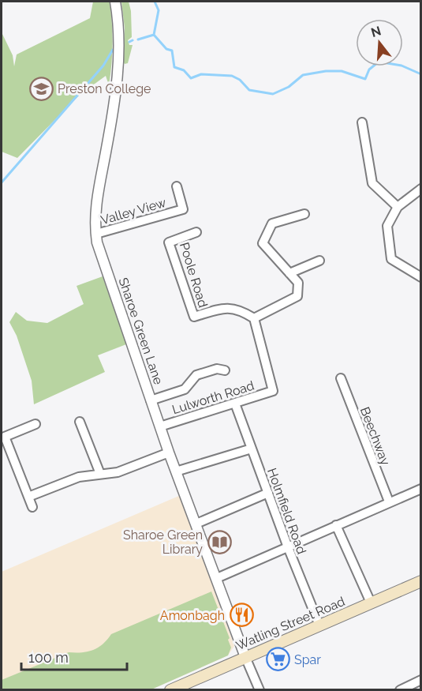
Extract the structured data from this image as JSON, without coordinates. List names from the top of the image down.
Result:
{
  "streets": {
    "main road": ["Watling Street Road"],
    "street": [
      "Valley View",
      "Poole Road",
      "Sharoe Green Lane",
      "Lulworth Road",
      "Beechway",
      "Holmfield Road"
    ]
  },
  "crossings": [
    ["Valley View", "Sharoe Green Lane"],
    ["Poole Road", "Lulworth Road"],
    ["Sharoe Green Lane", "Lulworth Road"],
    ["Sharoe Green Lane", "Watling Street Road"],
    ["Lulworth Road", "Holmfield Road"],
    ["Holmfield Road", "Watling Street Road"]
  ],
  "places": {
    "school or university": ["Preston College"],
    "library": ["Sharoe Green Library"],
    "restaurant": ["Amonbagh"],
    "supermarket": ["Spar"]
  },
  "scale_bar": "100 m",
  "north": "top"
}
